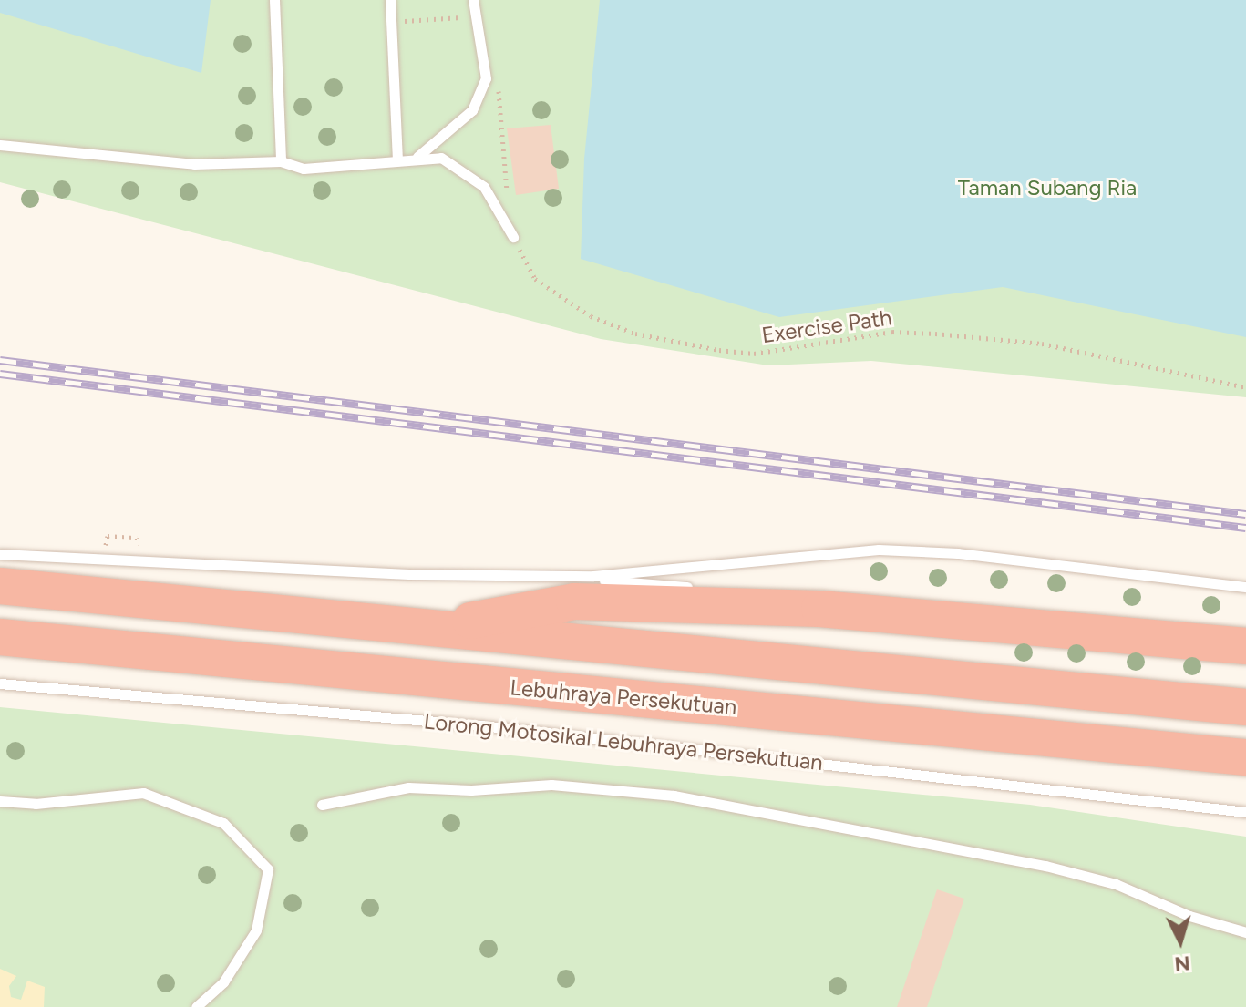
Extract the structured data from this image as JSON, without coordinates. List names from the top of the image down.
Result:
{
  "streets": {
    "highway": ["Lebuhraya Persekutuan"],
    "lane": ["Lorong Motosikal Lebuhraya Persekutuan"],
    "path": ["Exercise Path"]
  },
  "parks": ["Taman Subang Ria"],
  "north": "bottom"
}
